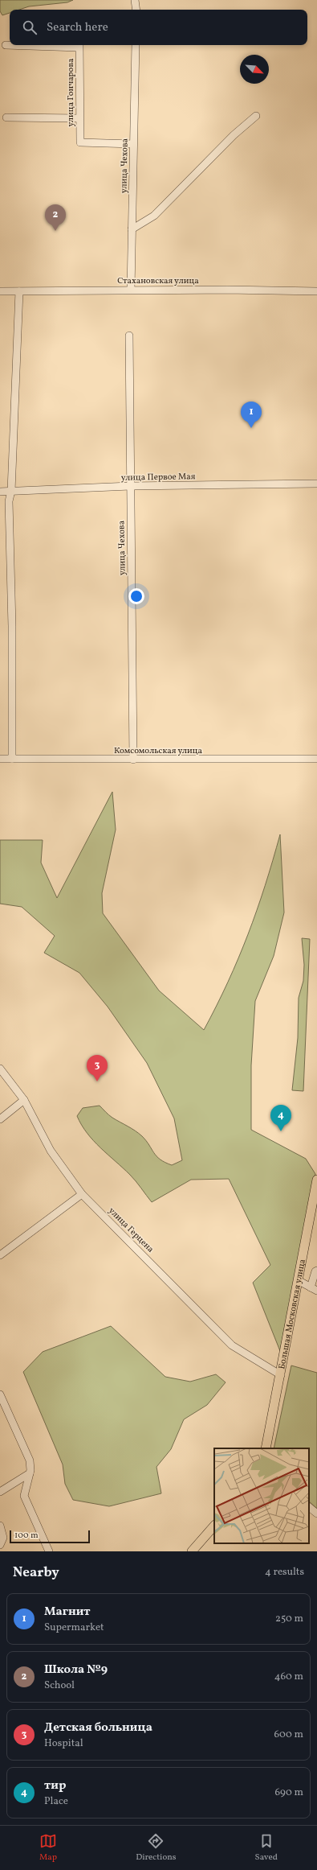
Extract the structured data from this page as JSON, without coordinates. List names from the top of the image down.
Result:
{
  "streets": {
    "main road": ["Большая Московская улица"],
    "street": [
      "улица Гончарова",
      "улица Чехова",
      "Стахановская улица",
      "улица Первое Мая",
      "Комсомольская улица",
      "улица Герцена"
    ]
  },
  "crossings": [
    ["улица Гончарова", "улица Чехова"],
    ["улица Чехова", "Стахановская улица"],
    ["улица Чехова", "улица Первое Мая"],
    ["улица Чехова", "Комсомольская улица"],
    ["улица Герцена", "Большая Московская улица"]
  ],
  "scale_bar": "100 m",
  "north": "bottom right",
  "page": {
    "search": "Search here",
    "pins": [
      "2",
      "1",
      "3",
      "4"
    ],
    "scale": "100 m",
    "heading": ["Nearby", "4 results"],
    "list": [
      {
        "mark": "1",
        "name": "Магнит",
        "note": "Supermarket",
        "value": "250 m"
      },
      {
        "mark": "2",
        "name": "Школа №9",
        "note": "School",
        "value": "460 m"
      },
      {
        "mark": "3",
        "name": "Детская больница",
        "note": "Hospital",
        "value": "600 m"
      },
      {
        "mark": "4",
        "name": "тир",
        "note": "Place",
        "value": "690 m"
      }
    ],
    "nav": ["Map", "Directions", "Saved"]
  }
}
